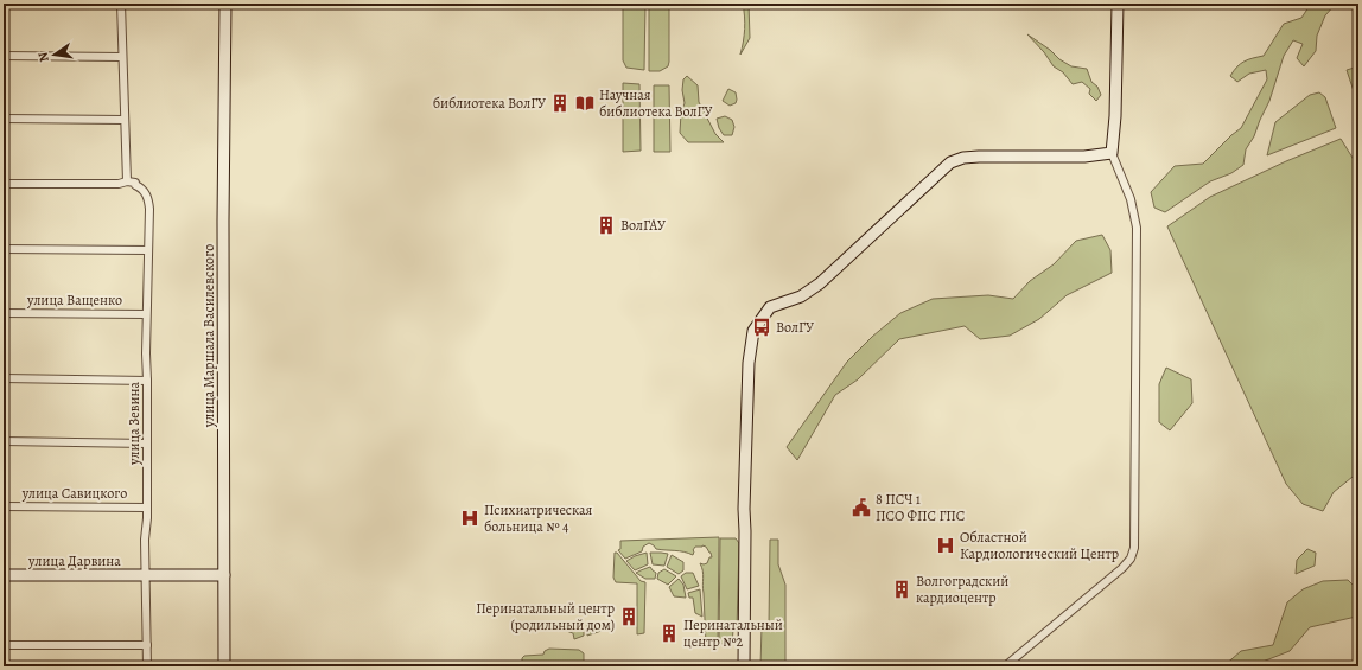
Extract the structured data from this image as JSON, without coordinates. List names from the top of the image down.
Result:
{
  "streets": {
    "street": [
      "улица Ващенко",
      "улица Маршала Василевского",
      "улица Зевина",
      "улица Савицкого",
      "улица Дарвина"
    ]
  },
  "crossings": [
    ["улица Ващенко", "улица Зевина"],
    ["улица Маршала Василевского", "улица Дарвина"],
    ["улица Зевина", "улица Савицкого"],
    ["улица Зевина", "улица Дарвина"]
  ],
  "places": {
    "building": [
      "библиотека ВолГУ",
      "ВолГАУ",
      "Волгоградский кардиоцентр",
      "Перинатальный центр (родильный дом)",
      "Перинатальный центр №2"
    ],
    "library": ["Научная библиотека ВолГУ"],
    "bus stop": ["ВолГУ"],
    "public building": ["8 ПСЧ 1 ПСО ФПС ГПС"],
    "hospital": ["Психиатрическая больница № 4", "Областной Кардиологический Центр"]
  },
  "north": "left"
}
